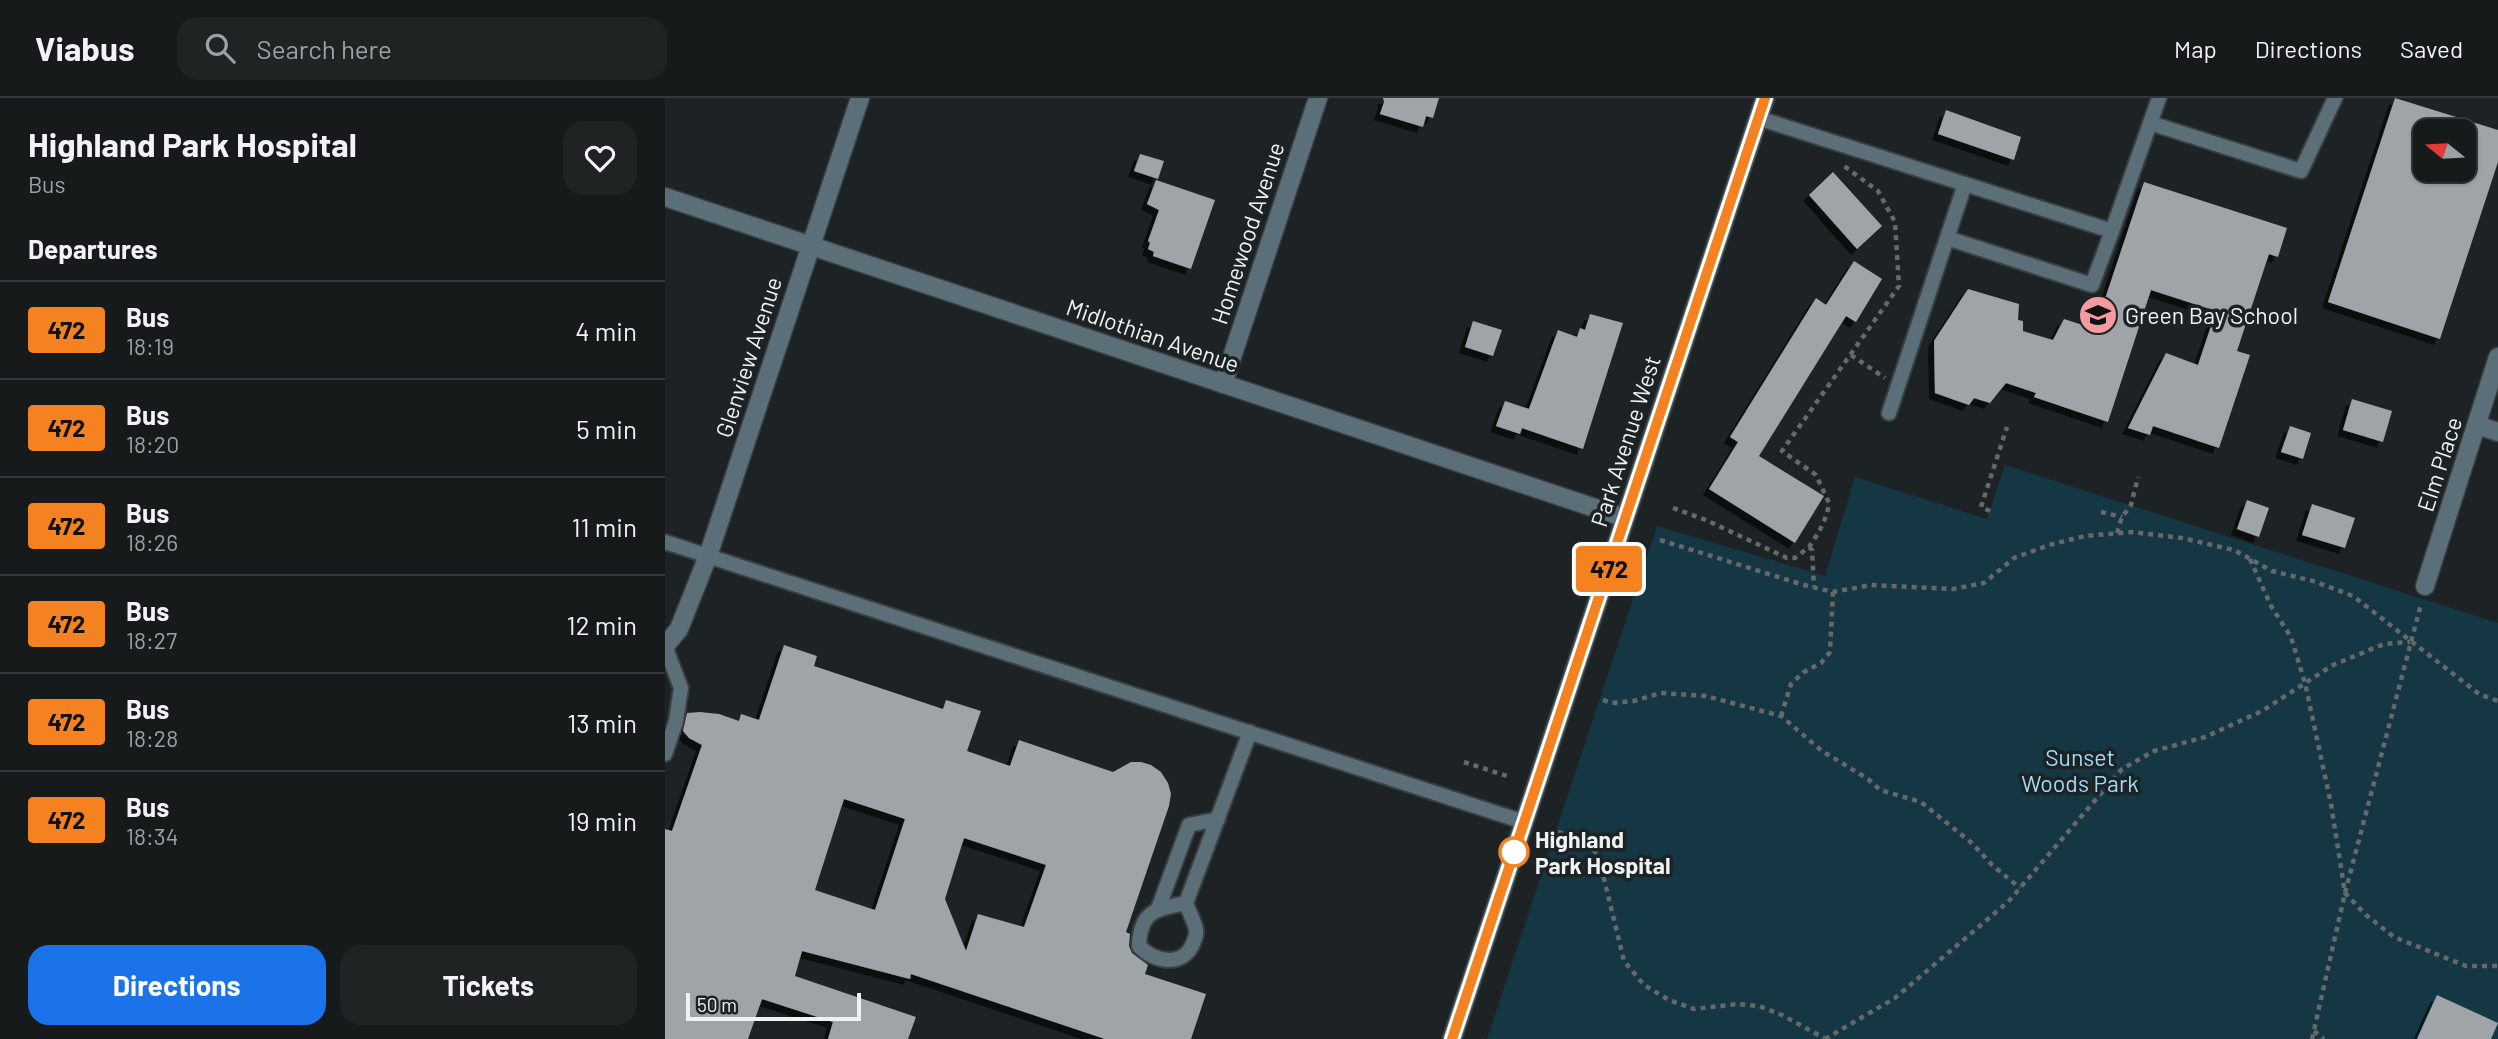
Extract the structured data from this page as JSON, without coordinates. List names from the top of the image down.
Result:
{
  "streets": {
    "street": [
      "Homewood Avenue",
      "Midlothian Avenue",
      "Glenview Avenue",
      "Park Avenue West",
      "Elm Place"
    ]
  },
  "crossings": [
    ["Homewood Avenue", "Midlothian Avenue"],
    ["Midlothian Avenue", "Glenview Avenue"],
    ["Midlothian Avenue", "Park Avenue West"]
  ],
  "parks": ["Sunset Woods Park"],
  "places": {
    "school or university": ["Green Bay School"],
    "other": ["Highland Park Hospital"]
  },
  "lines": ["bus line 472"],
  "scale_bar": "50 m",
  "north": "left",
  "page": {
    "header": "Viabus",
    "search": "Search here",
    "nav": ["Map", "Directions", "Saved"],
    "heading": [
      ["Highland Park Hospital", "Bus"],
      "Departures"
    ],
    "on_map": "472",
    "list": [
      {
        "mark": "472",
        "name": "Bus",
        "note": "18:19",
        "value": "4 min"
      },
      {
        "mark": "472",
        "name": "Bus",
        "note": "18:20",
        "value": "5 min"
      },
      {
        "mark": "472",
        "name": "Bus",
        "note": "18:26",
        "value": "11 min"
      },
      {
        "mark": "472",
        "name": "Bus",
        "note": "18:27",
        "value": "12 min"
      },
      {
        "mark": "472",
        "name": "Bus",
        "note": "18:28",
        "value": "13 min"
      },
      {
        "mark": "472",
        "name": "Bus",
        "note": "18:34",
        "value": "19 min"
      }
    ],
    "buttons": ["Directions", "Tickets"],
    "scale": "50 m"
  }
}
